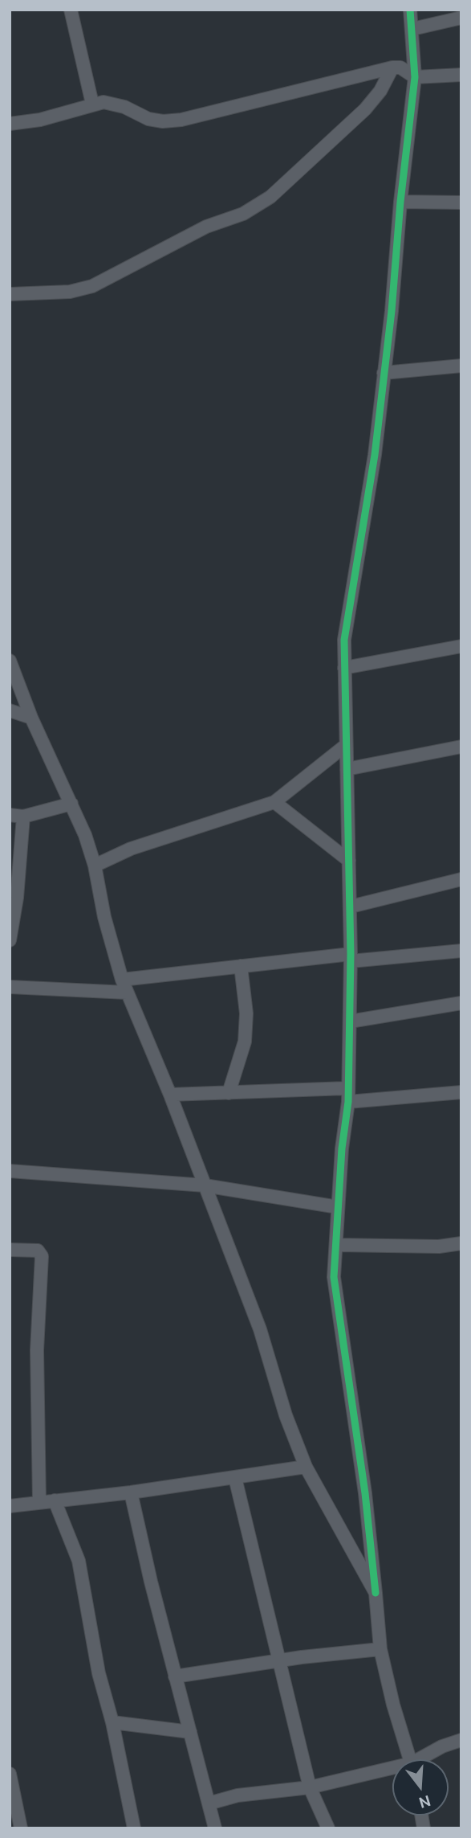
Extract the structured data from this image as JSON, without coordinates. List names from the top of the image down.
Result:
{
  "north": "bottom"
}
